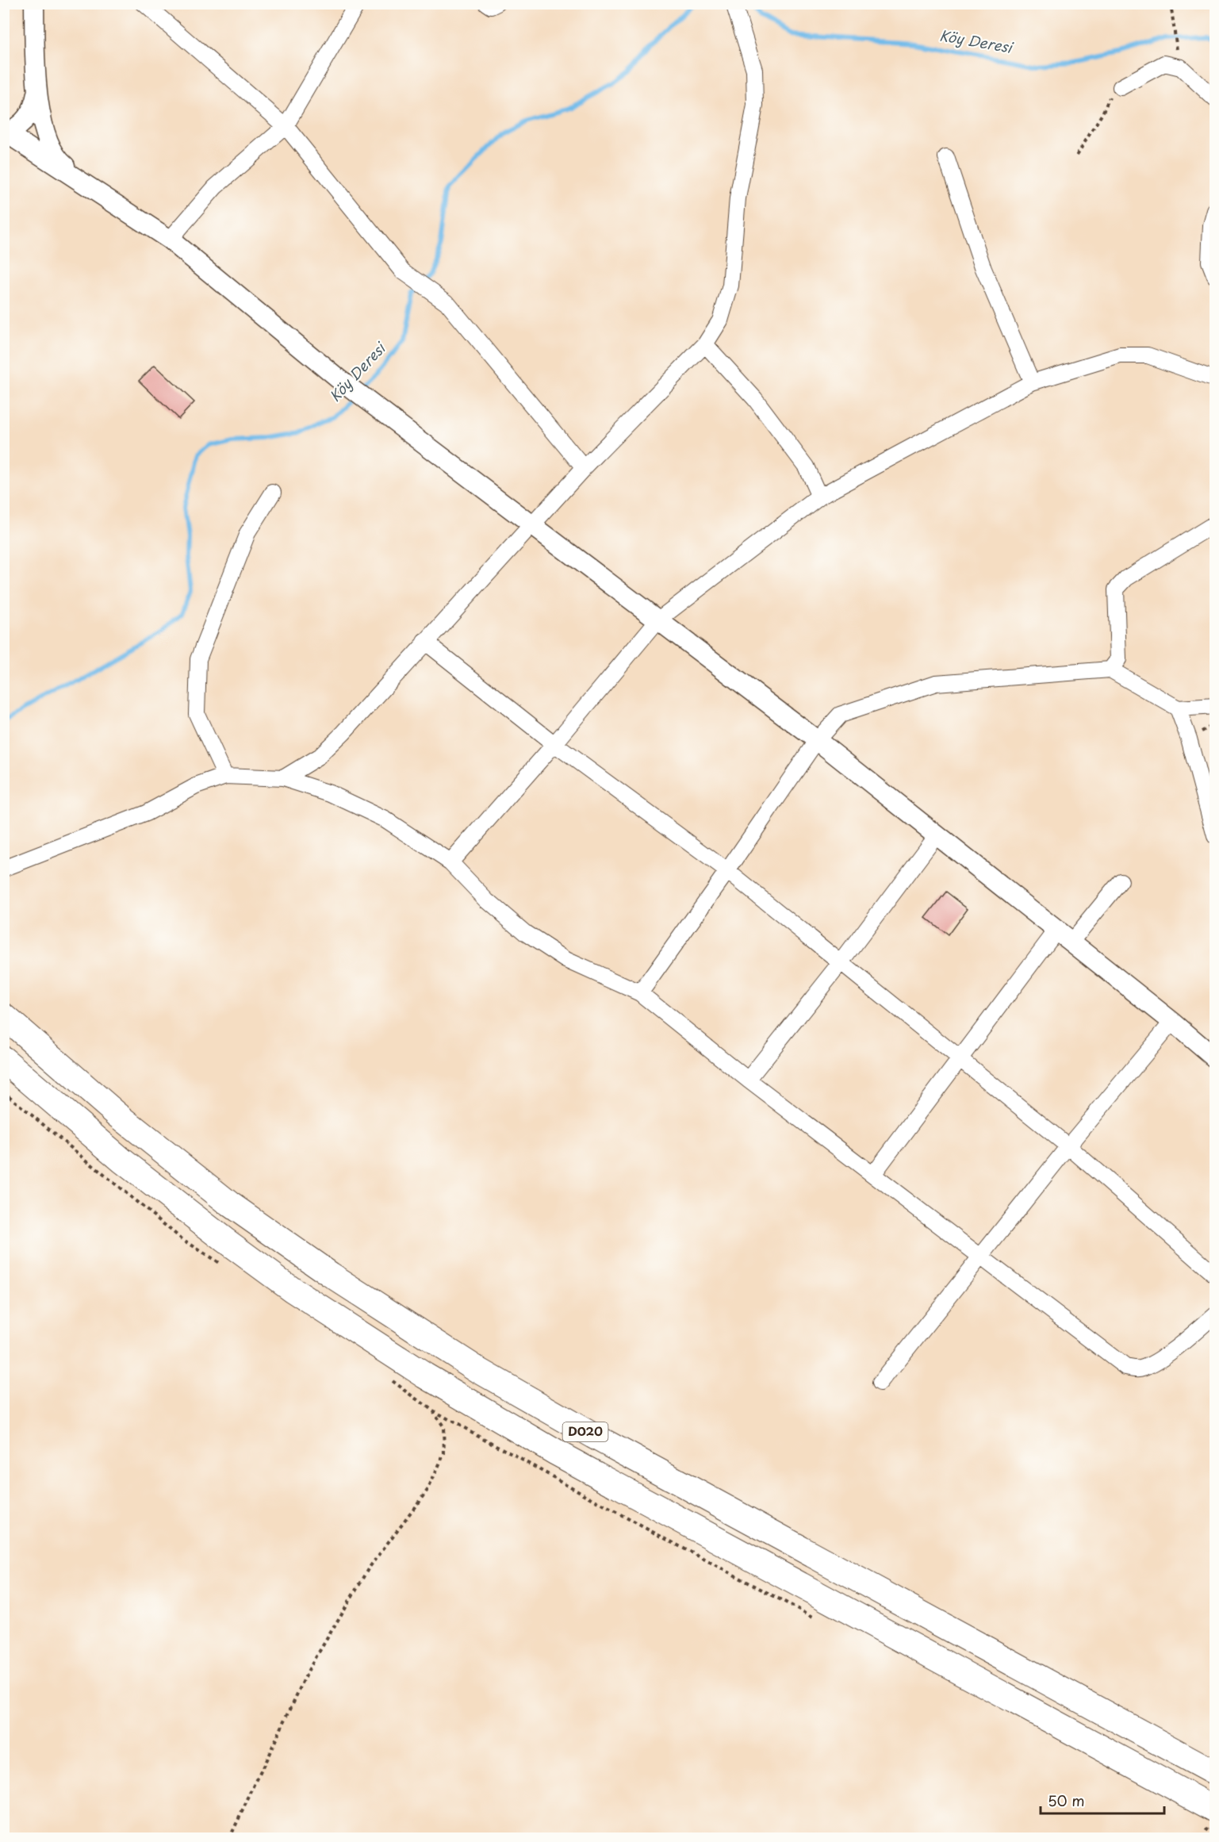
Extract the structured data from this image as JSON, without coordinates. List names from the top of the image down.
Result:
{
  "streets": {
    "highway": ["D020"]
  },
  "water": ["Köy Deresi"],
  "scale_bar": "50 m"
}
